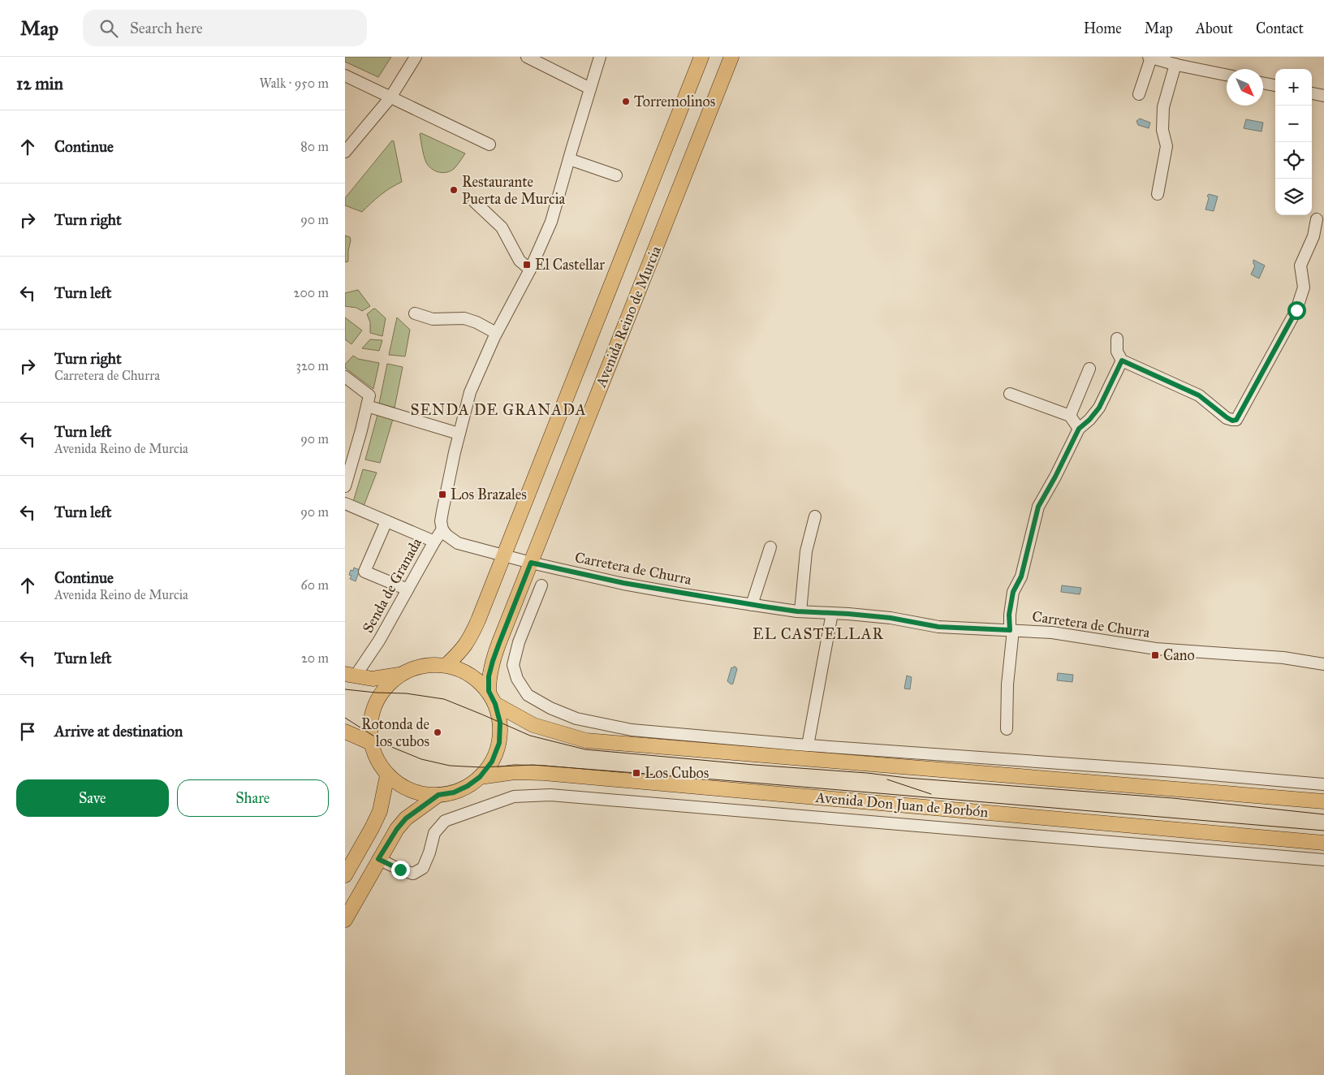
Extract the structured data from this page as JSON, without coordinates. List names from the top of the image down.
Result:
{
  "streets": {
    "main road": ["Avenida Reino de Murcia", "Avenida Don Juan de Borbón"],
    "street": ["Carretera de Churra", "Senda de Granada"]
  },
  "crossings": [
    ["Avenida Reino de Murcia", "Carretera de Churra"],
    ["Avenida Reino de Murcia", "Avenida Don Juan de Borbón"],
    ["Carretera de Churra", "Senda de Granada"]
  ],
  "districts": ["SENDA DE GRANADA", "EL CASTELLAR"],
  "places": {
    "other": ["Torremolinos", "Restaurante Puerta de Murcia", "Rotonda de los cubos"],
    "transit": [
      "El Castellar",
      "Los Brazales",
      "Cano",
      "Los Cubos"
    ]
  },
  "north": "bottom right",
  "page": {
    "header": "Map",
    "search": "Search here",
    "nav": [
      "Home",
      "Map",
      "About",
      "Contact"
    ],
    "heading": ["12 min", "Walk · 950 m"],
    "map_buttons": ["+", "−"],
    "list": [
      ["Continue", "80 m"],
      ["Turn right", "90 m"],
      ["Turn left", "200 m"],
      ["Turn right", "Carretera de Churra", "320 m"],
      ["Turn left", "Avenida Reino de Murcia", "90 m"],
      ["Turn left", "90 m"],
      ["Continue", "Avenida Reino de Murcia", "60 m"],
      ["Turn left", "20 m"],
      "Arrive at destination"
    ],
    "buttons": ["Save", "Share"]
  }
}
